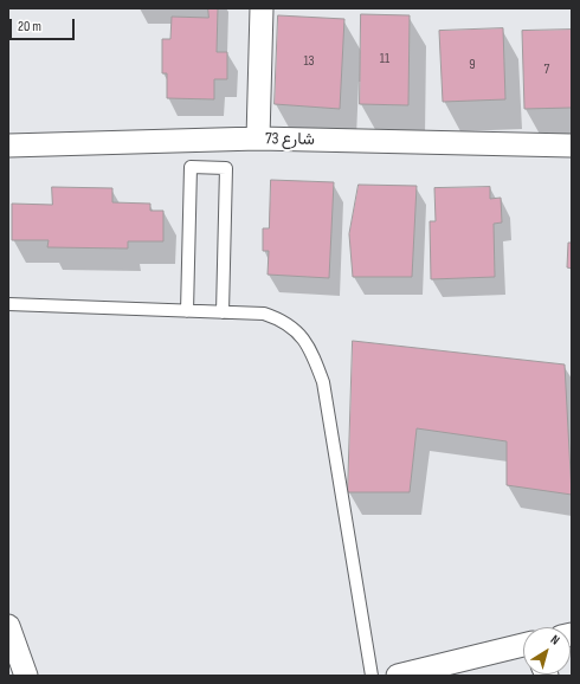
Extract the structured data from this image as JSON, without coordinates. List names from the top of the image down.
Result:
{
  "streets": {
    "street": ["شارع 73"]
  },
  "house_numbers": [
    "11",
    "13",
    "9",
    "7"
  ],
  "scale_bar": "20 m",
  "north": "top right"
}
